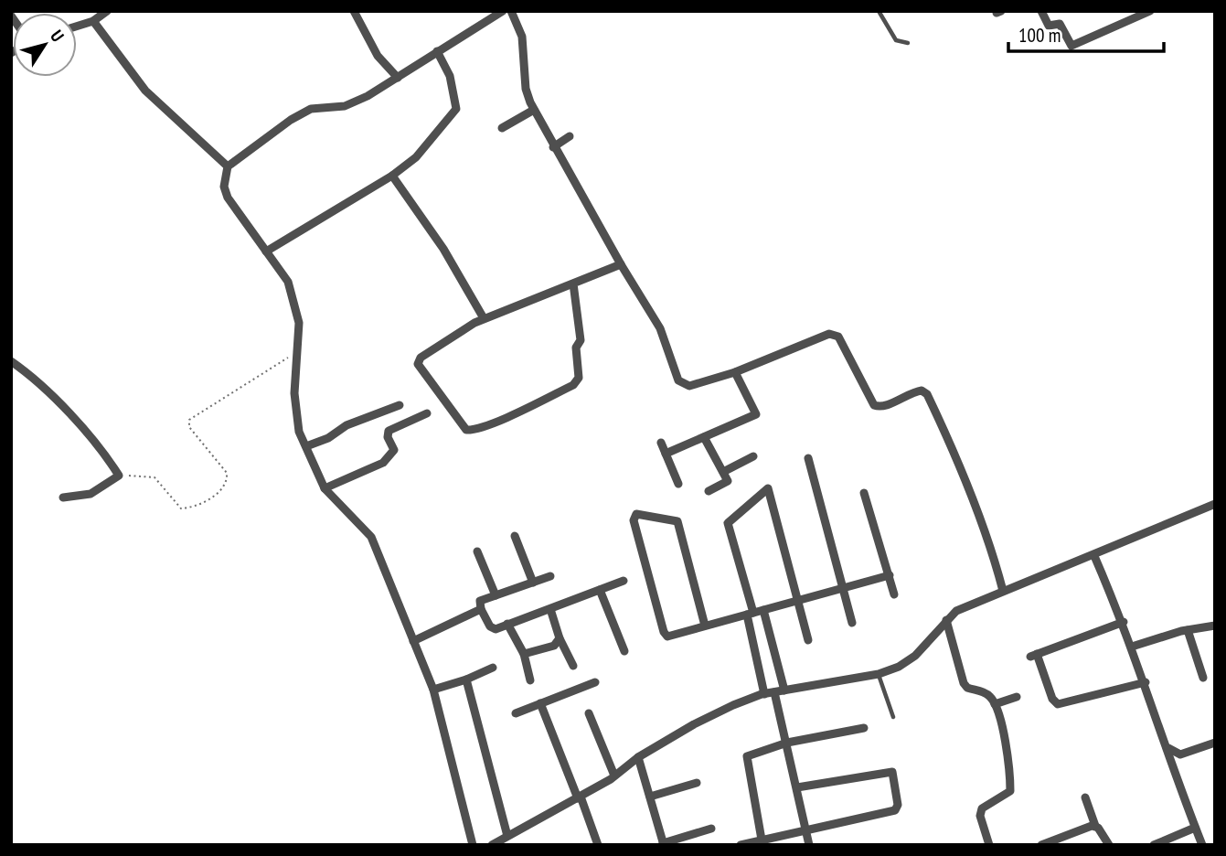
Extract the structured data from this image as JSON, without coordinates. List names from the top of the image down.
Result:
{
  "scale_bar": "100 m",
  "north": "top right"
}
